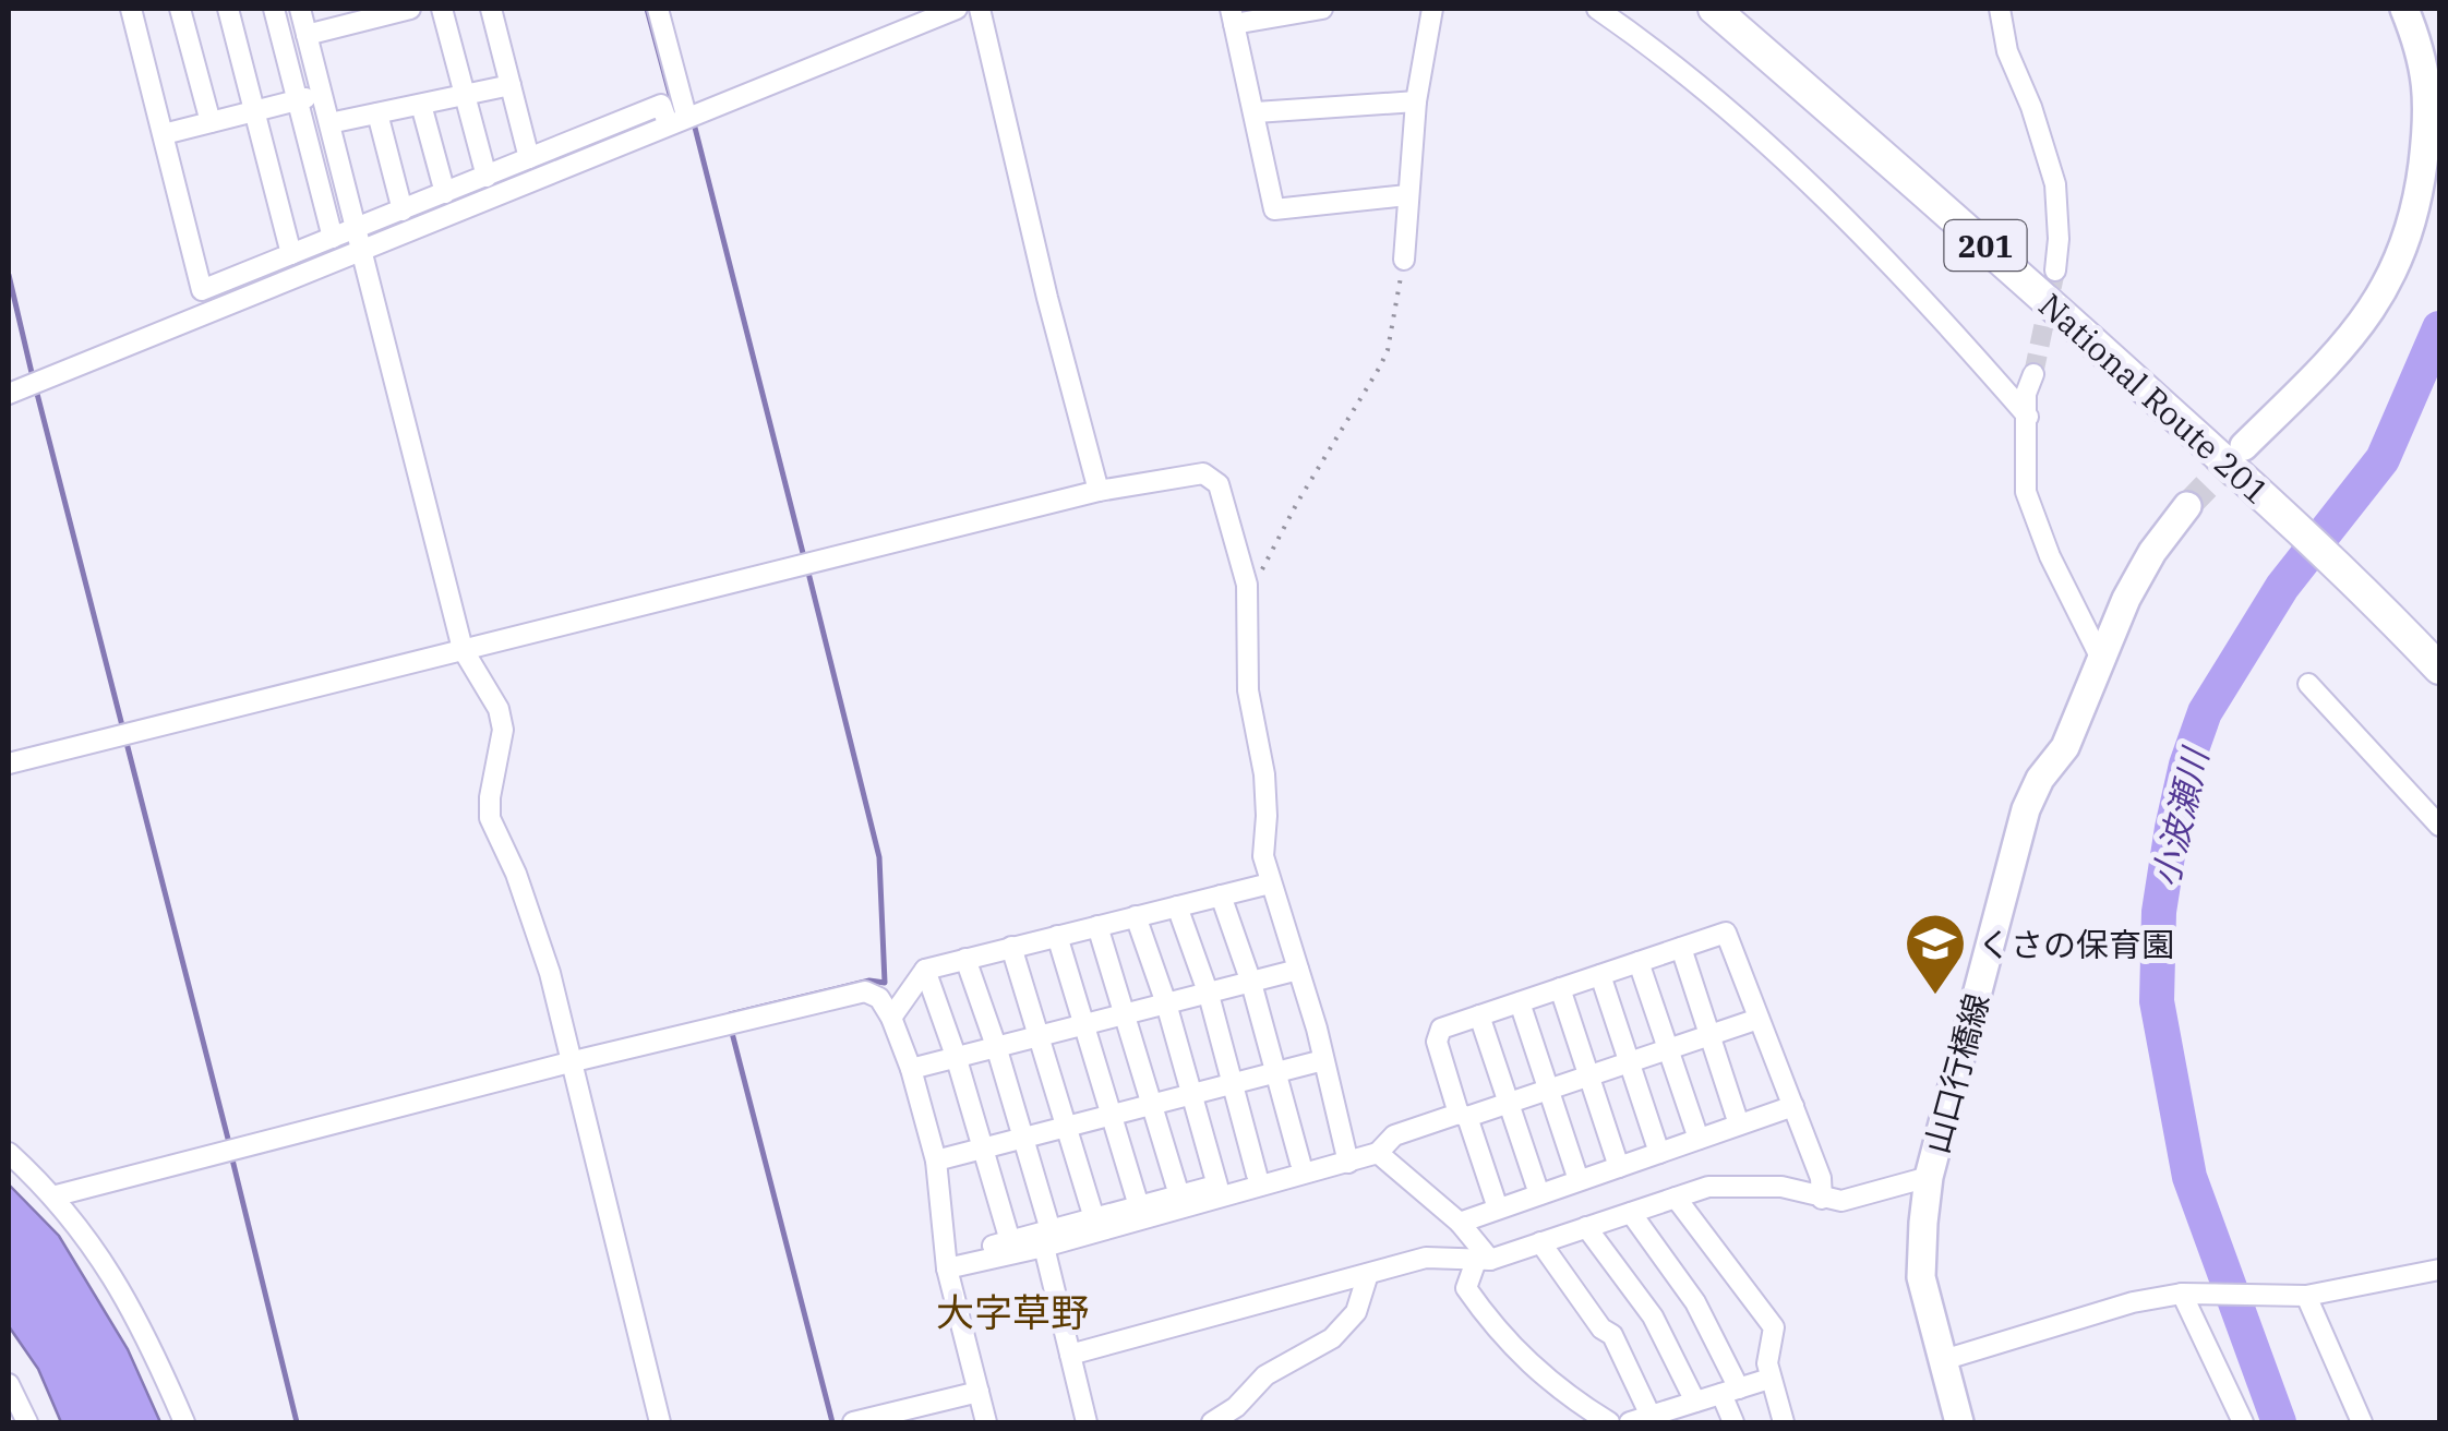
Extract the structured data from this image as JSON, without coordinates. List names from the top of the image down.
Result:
{
  "streets": {
    "highway": ["201", "National Route 201"],
    "main road": ["山口行橋線"]
  },
  "districts": ["大字草野"],
  "water": ["小波瀬川"],
  "places": {
    "school or university": ["くさの保育園"]
  }
}
